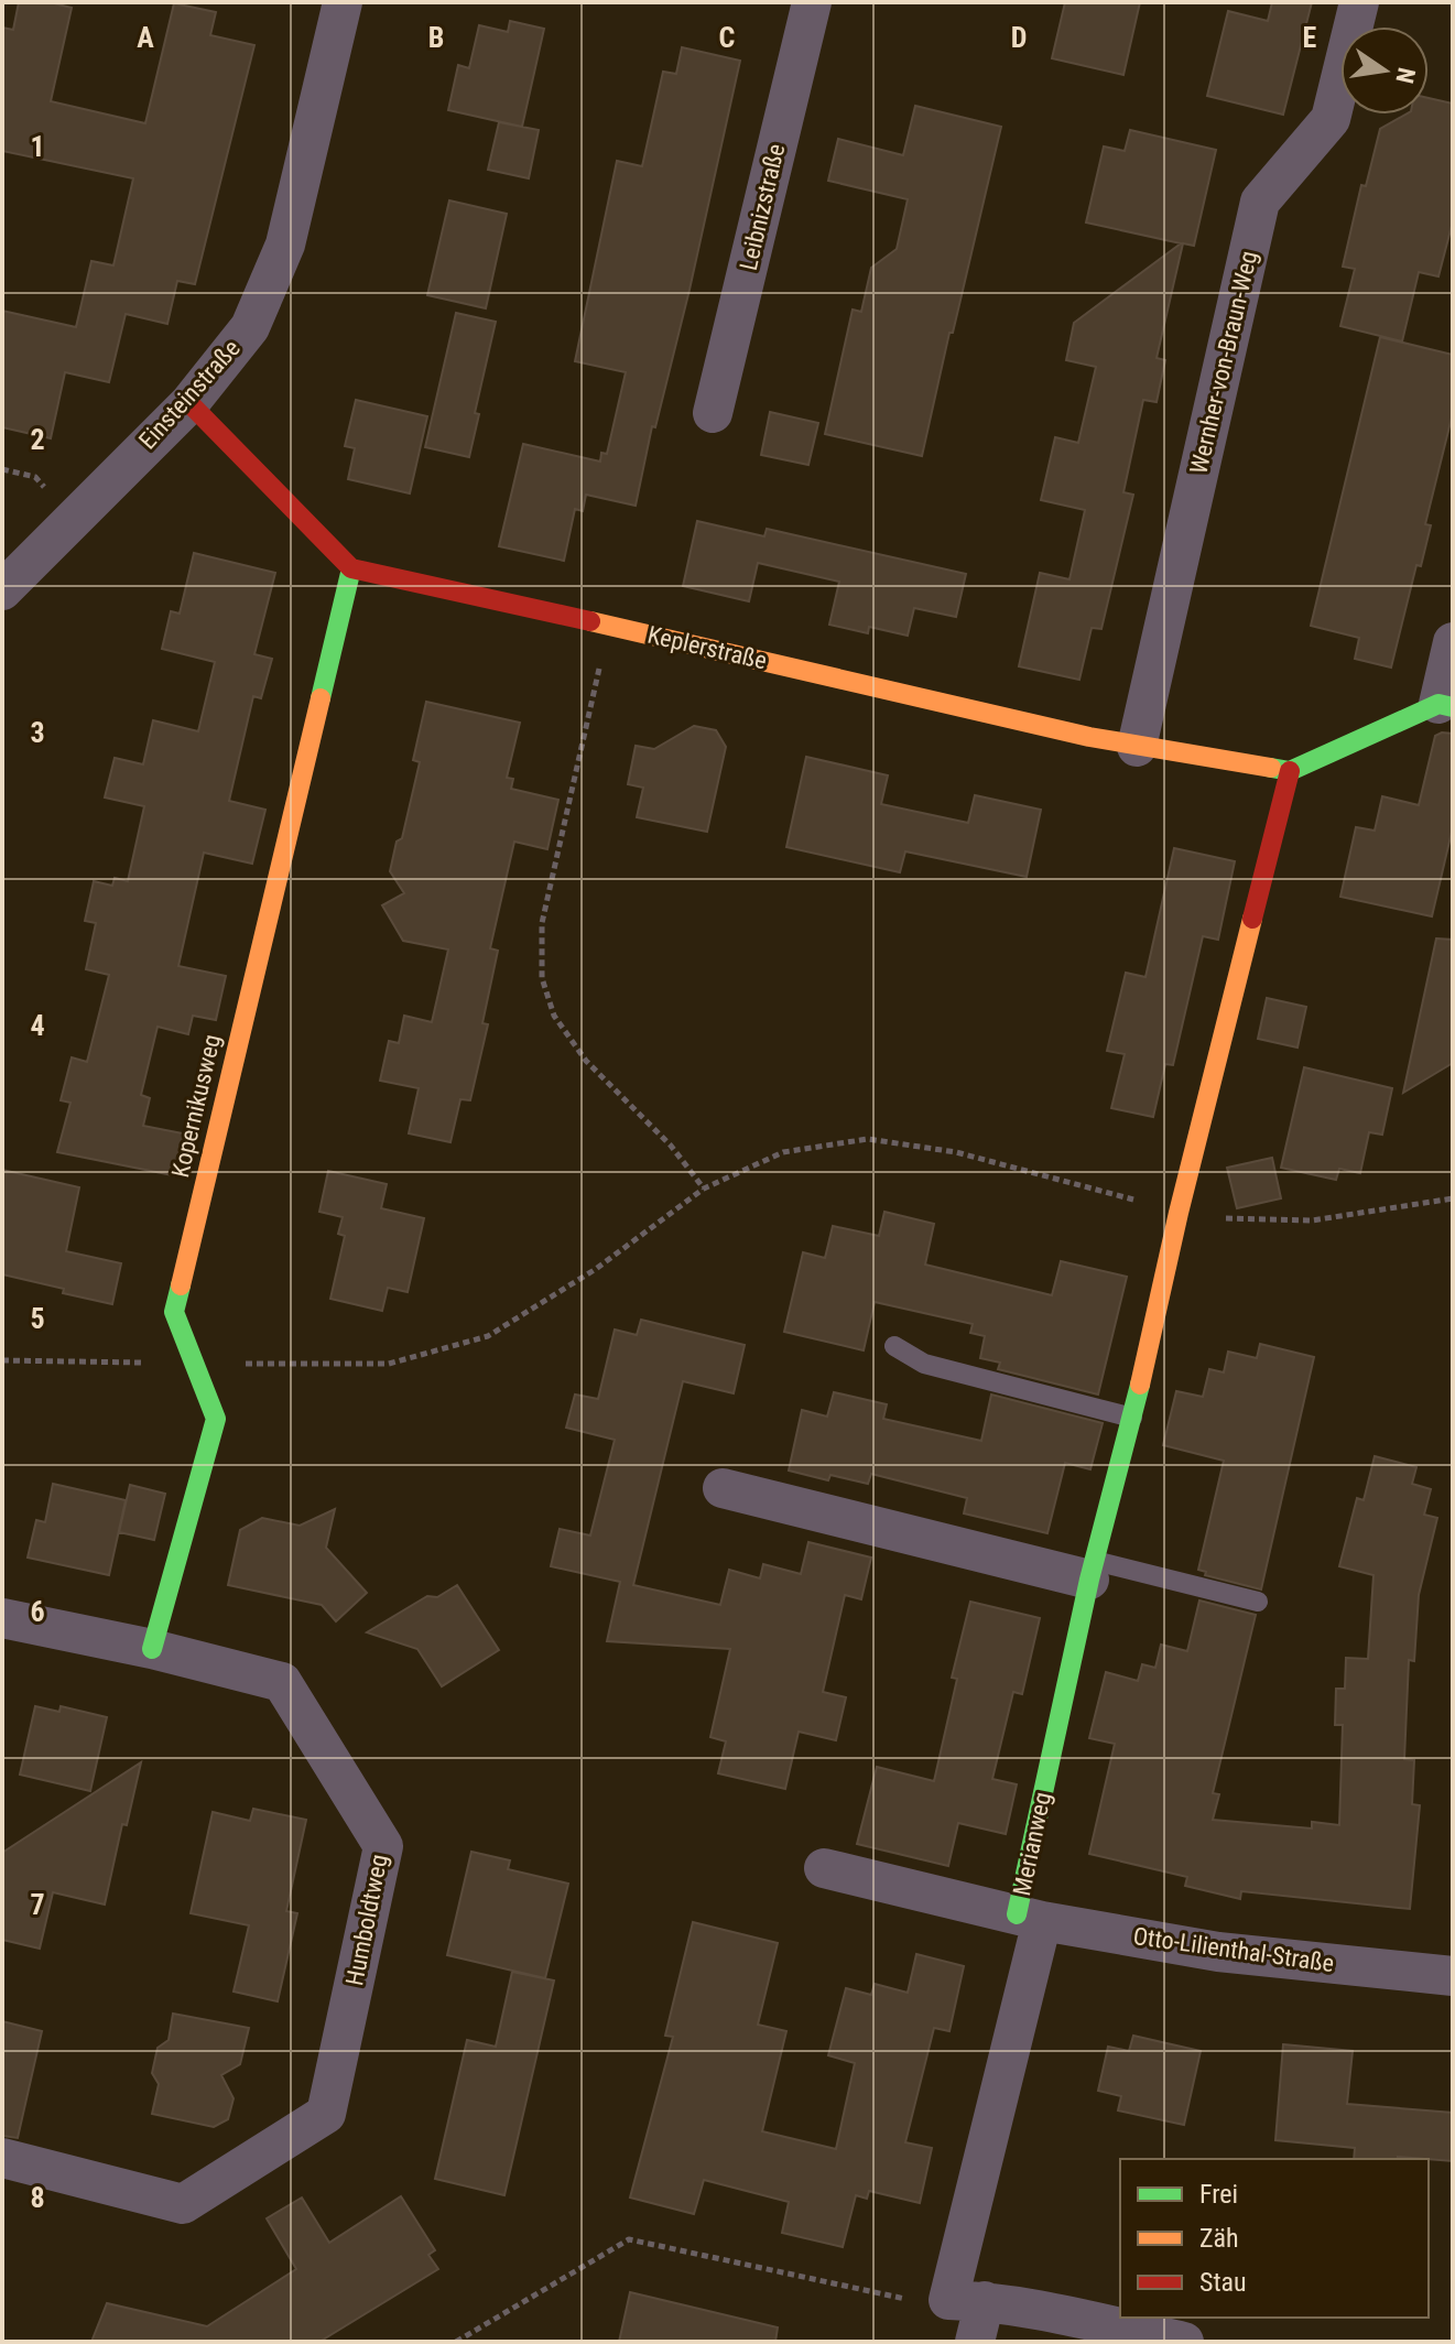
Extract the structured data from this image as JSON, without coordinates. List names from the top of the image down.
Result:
{
  "streets": {
    "street": [
      "Leibnizstraße",
      "Wernher-von-Braun-Weg",
      "Einsteinstraße",
      "Keplerstraße",
      "Kopernikusweg",
      "Merianweg",
      "Humboldtweg",
      "Otto-Lilienthal-Straße"
    ]
  },
  "crossings": [
    ["Wernher-von-Braun-Weg", "Keplerstraße"],
    ["Keplerstraße", "Kopernikusweg"],
    ["Kopernikusweg", "Humboldtweg"],
    ["Merianweg", "Otto-Lilienthal-Straße"]
  ],
  "legend": ["Frei", "Zäh", "Stau"],
  "north": "right",
  "grid": {
    "columns": [
      "A",
      "B",
      "C",
      "D",
      "E"
    ],
    "rows": [
      "1",
      "2",
      "3",
      "4",
      "5",
      "6",
      "7",
      "8"
    ]
  }
}
